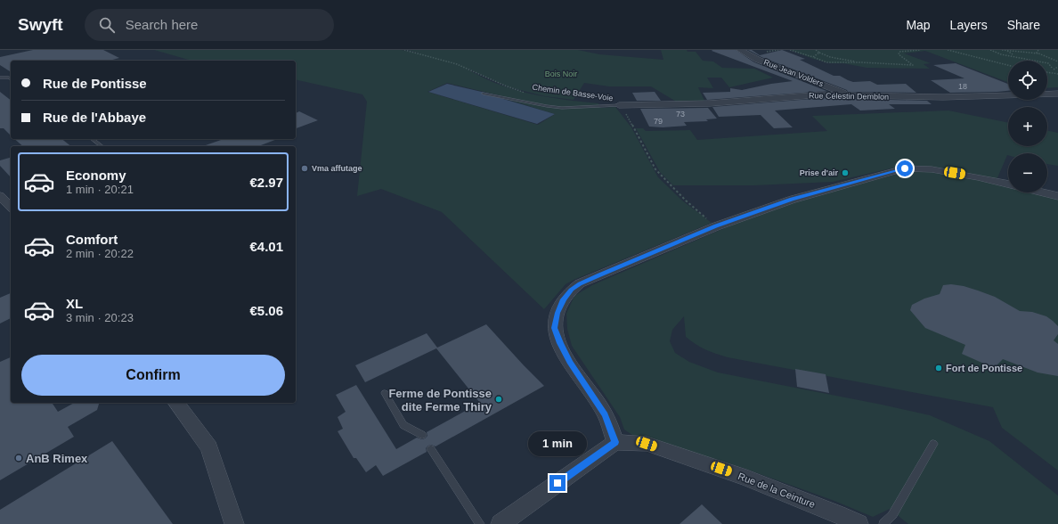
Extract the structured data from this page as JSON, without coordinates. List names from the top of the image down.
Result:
{
  "streets": {
    "street": ["Rue Jean Volders", "Rue Célestin Demblon", "Rue de la Ceinture"],
    "path": ["Chemin de Basse-Voie"]
  },
  "crossings": [
    ["Rue Jean Volders", "Rue Célestin Demblon"]
  ],
  "parks": ["Bois Noir"],
  "places": [
    "Vma affutage",
    "Prise d'air",
    "Fort de Pontisse",
    "Ferme de Pontisse dite Ferme Thiry",
    "AnB Rimex"
  ],
  "house_numbers": ["18", "73", "79"],
  "page": {
    "header": "Swyft",
    "search": "Search here",
    "nav": ["Map", "Layers", "Share"],
    "map_buttons": ["+", "−"],
    "banner": ["Rue de Pontisse", "Rue de l'Abbaye"],
    "list": [
      {
        "name": "Economy",
        "note": "1 min · 20:21",
        "value": "€2.97"
      },
      {
        "name": "Comfort",
        "note": "2 min · 20:22",
        "value": "€4.01"
      },
      {
        "name": "XL",
        "note": "3 min · 20:23",
        "value": "€5.06"
      }
    ],
    "buttons": "Confirm",
    "bubble": "1 min"
  }
}
